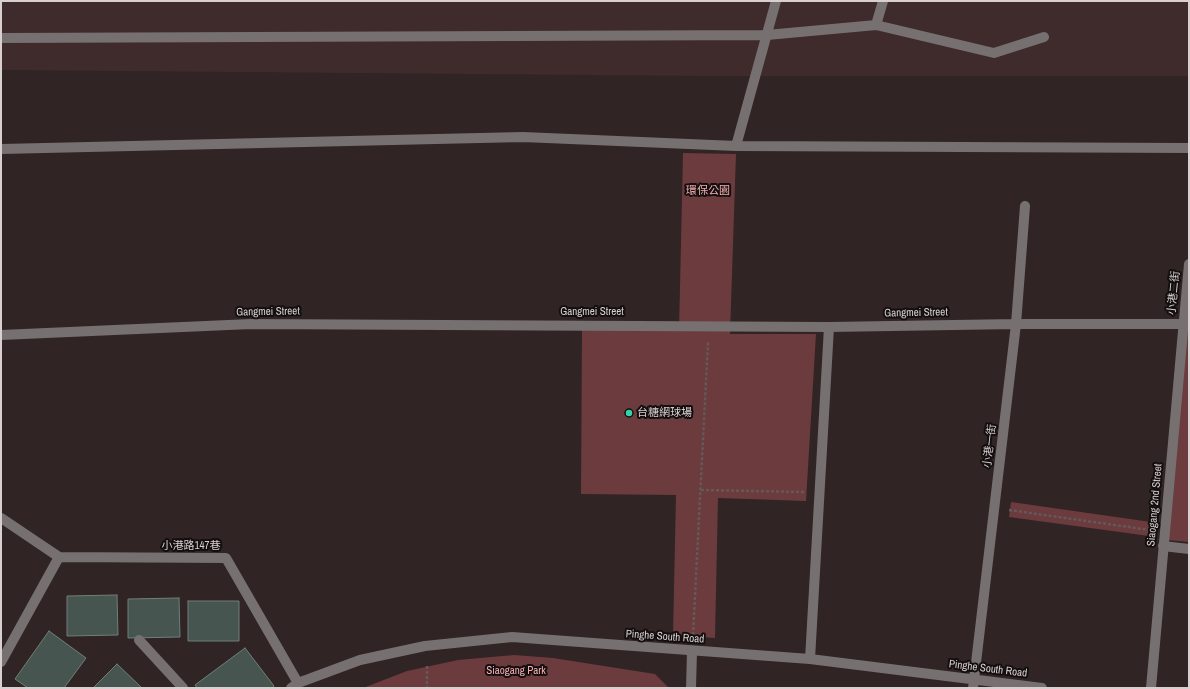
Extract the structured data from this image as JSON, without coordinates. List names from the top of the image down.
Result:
{
  "streets": {
    "street": [
      "小港二街",
      "Gangmei Street",
      "小港一街",
      "Siaogang 2nd Street",
      "小港路147巷",
      "Pinghe South Road"
    ]
  },
  "crossings": [
    ["小港二街", "Gangmei Street"],
    ["小港二街", "Siaogang 2nd Street"],
    ["Gangmei Street", "小港一街"],
    ["Gangmei Street", "Siaogang 2nd Street"],
    ["小港一街", "Pinghe South Road"],
    ["小港路147巷", "Pinghe South Road"]
  ],
  "parks": ["環保公園", "Siaogang Park"],
  "places": ["台糖網球場"]
}
